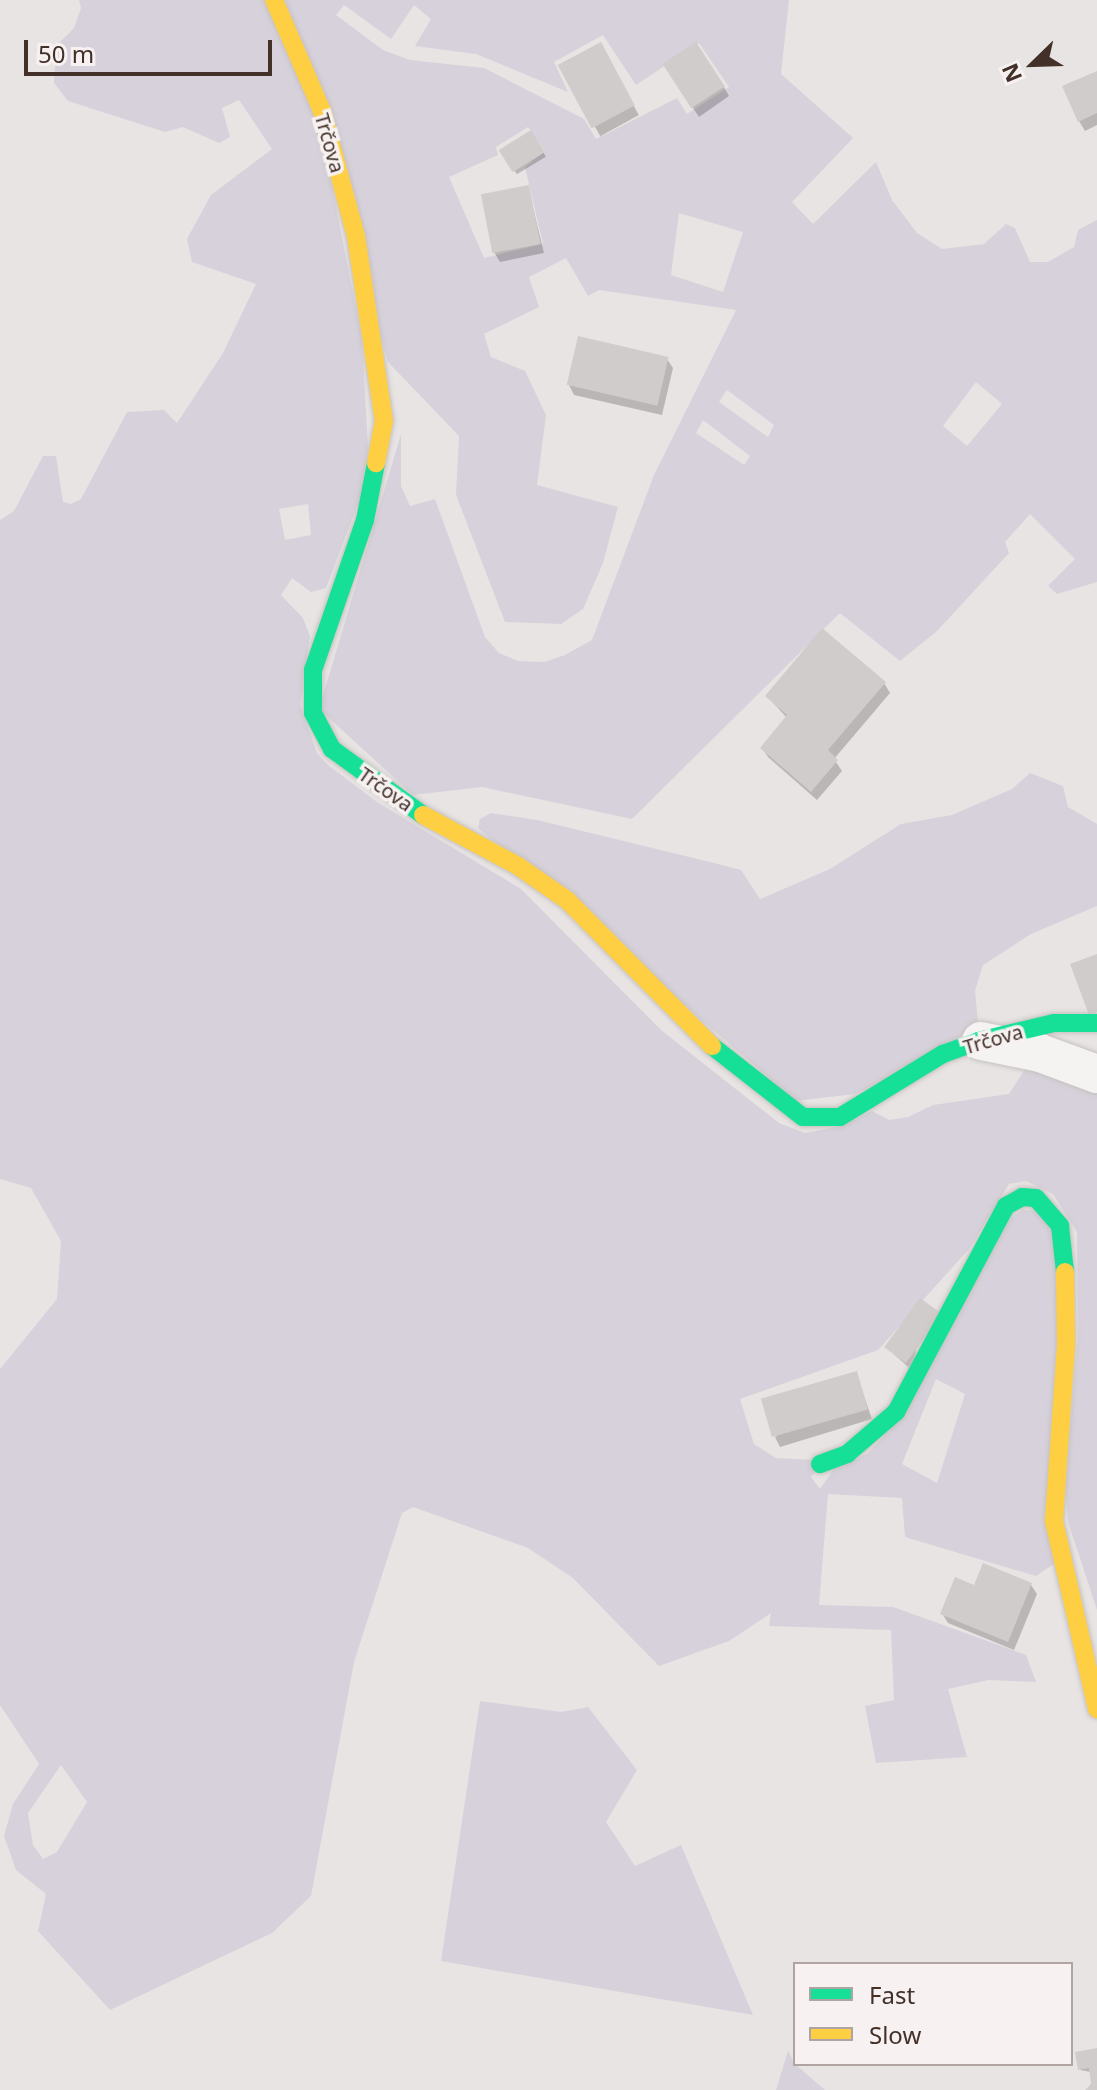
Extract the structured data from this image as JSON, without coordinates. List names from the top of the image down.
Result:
{
  "streets": {
    "street": ["Trčova"]
  },
  "legend": ["Fast", "Slow"],
  "scale_bar": "50 m",
  "north": "bottom left"
}
